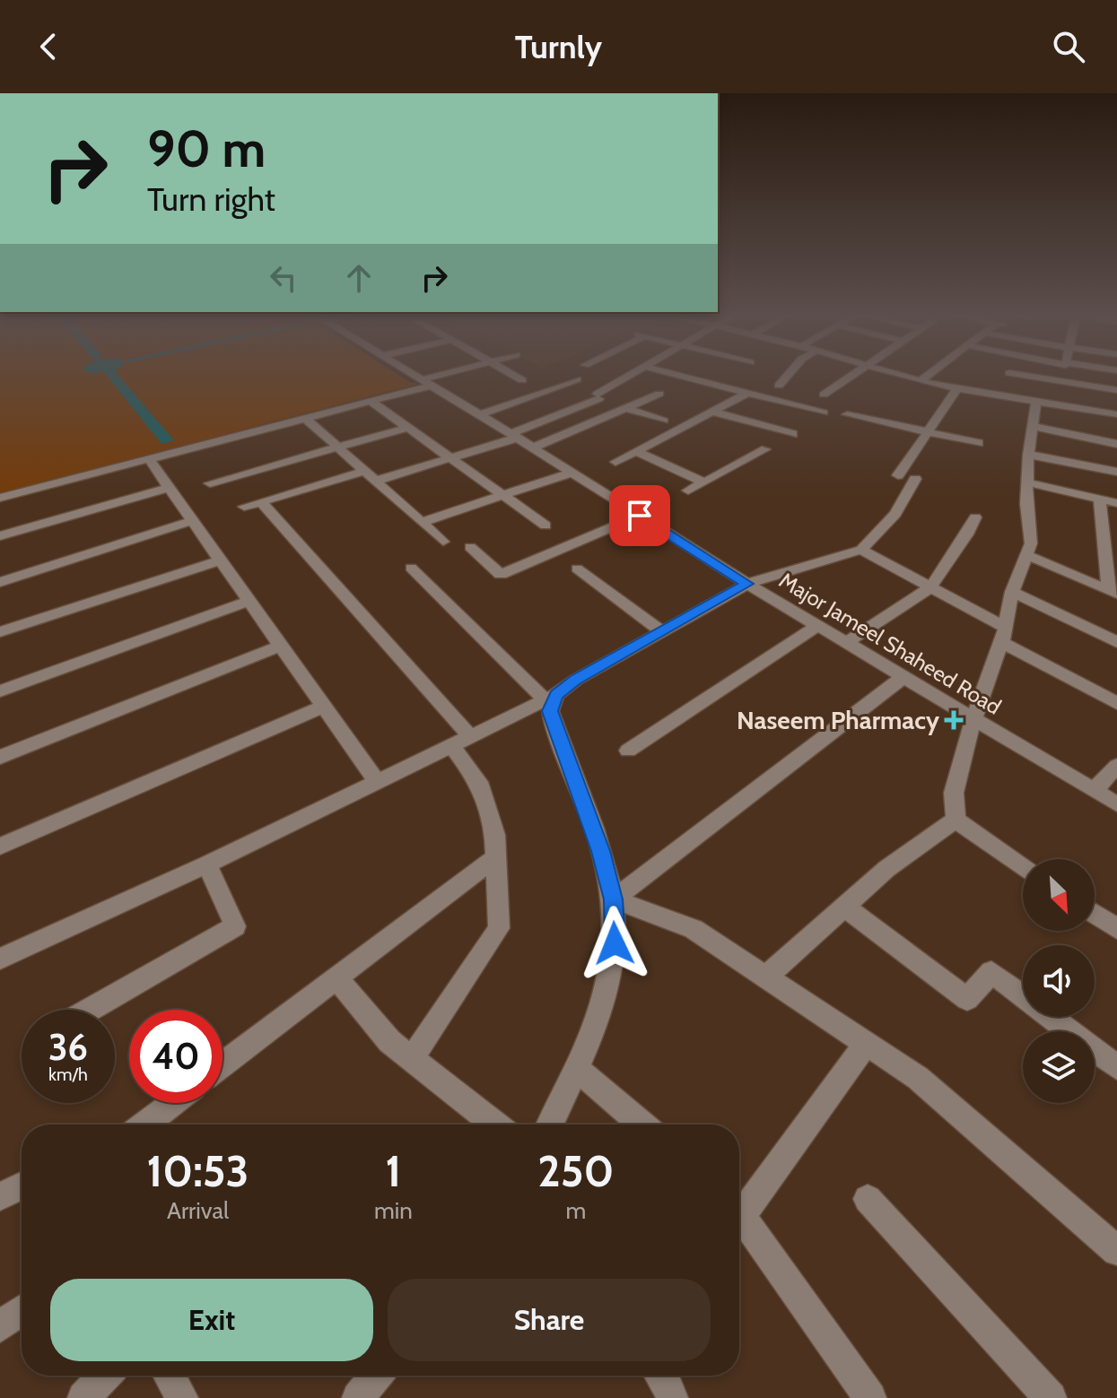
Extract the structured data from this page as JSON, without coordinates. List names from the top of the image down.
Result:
{
  "streets": {
    "street": ["Major Jameel Shaheed Road"]
  },
  "places": {
    "health": ["Naseem Pharmacy"]
  },
  "north": "bottom right",
  "page": {
    "header": "Turnly",
    "turn": ["90 m", "Turn right"],
    "speed": "36 km/h",
    "limit": "40",
    "eta": [
      "10:53",
      "Arrival",
      "1",
      "min",
      "250",
      "m"
    ],
    "buttons": ["Exit", "Share"]
  }
}
